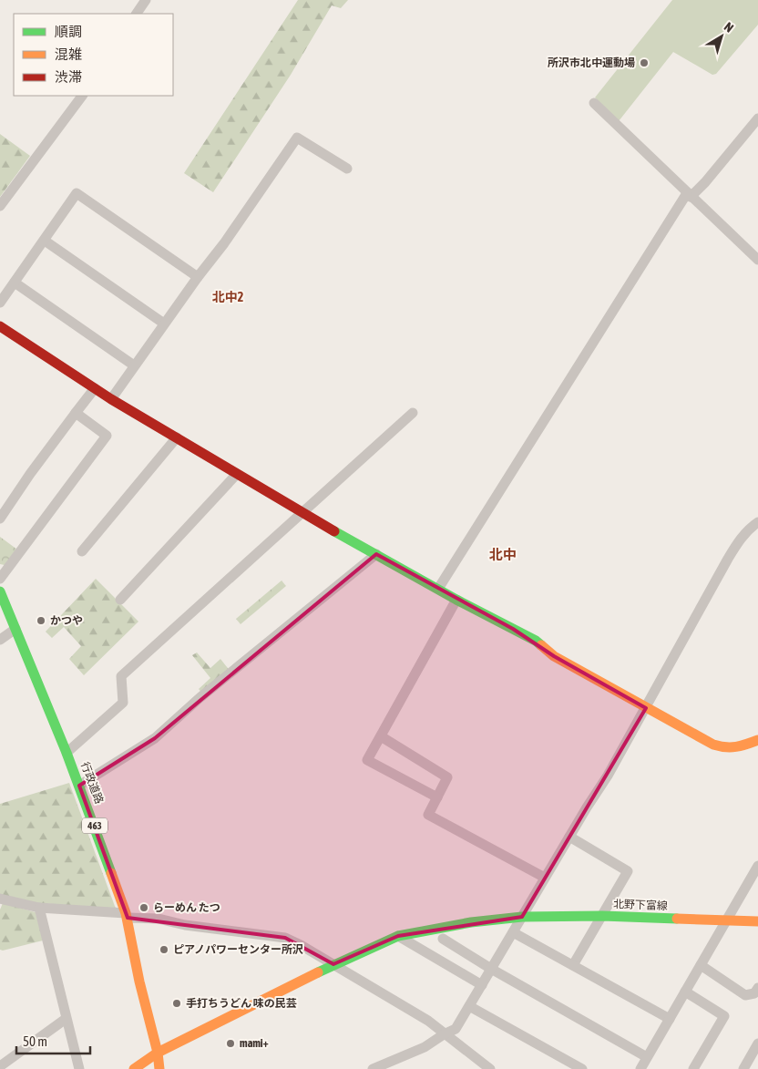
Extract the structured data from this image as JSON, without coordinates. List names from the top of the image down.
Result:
{
  "streets": {
    "main road": ["行政道路", "463", "北野下富線"]
  },
  "crossings": [
    ["行政道路", "北野下富線"]
  ],
  "districts": ["北中2", "北中"],
  "places": [
    "所沢市北中運動場",
    "かつや",
    "らーめん たつ",
    "ピアノパワーセンター所沢",
    "手打ちうどん 味の民芸",
    "mami+"
  ],
  "legend": ["順調", "混雑", "渋滞"],
  "scale_bar": "50 m",
  "north": "top right"
}
